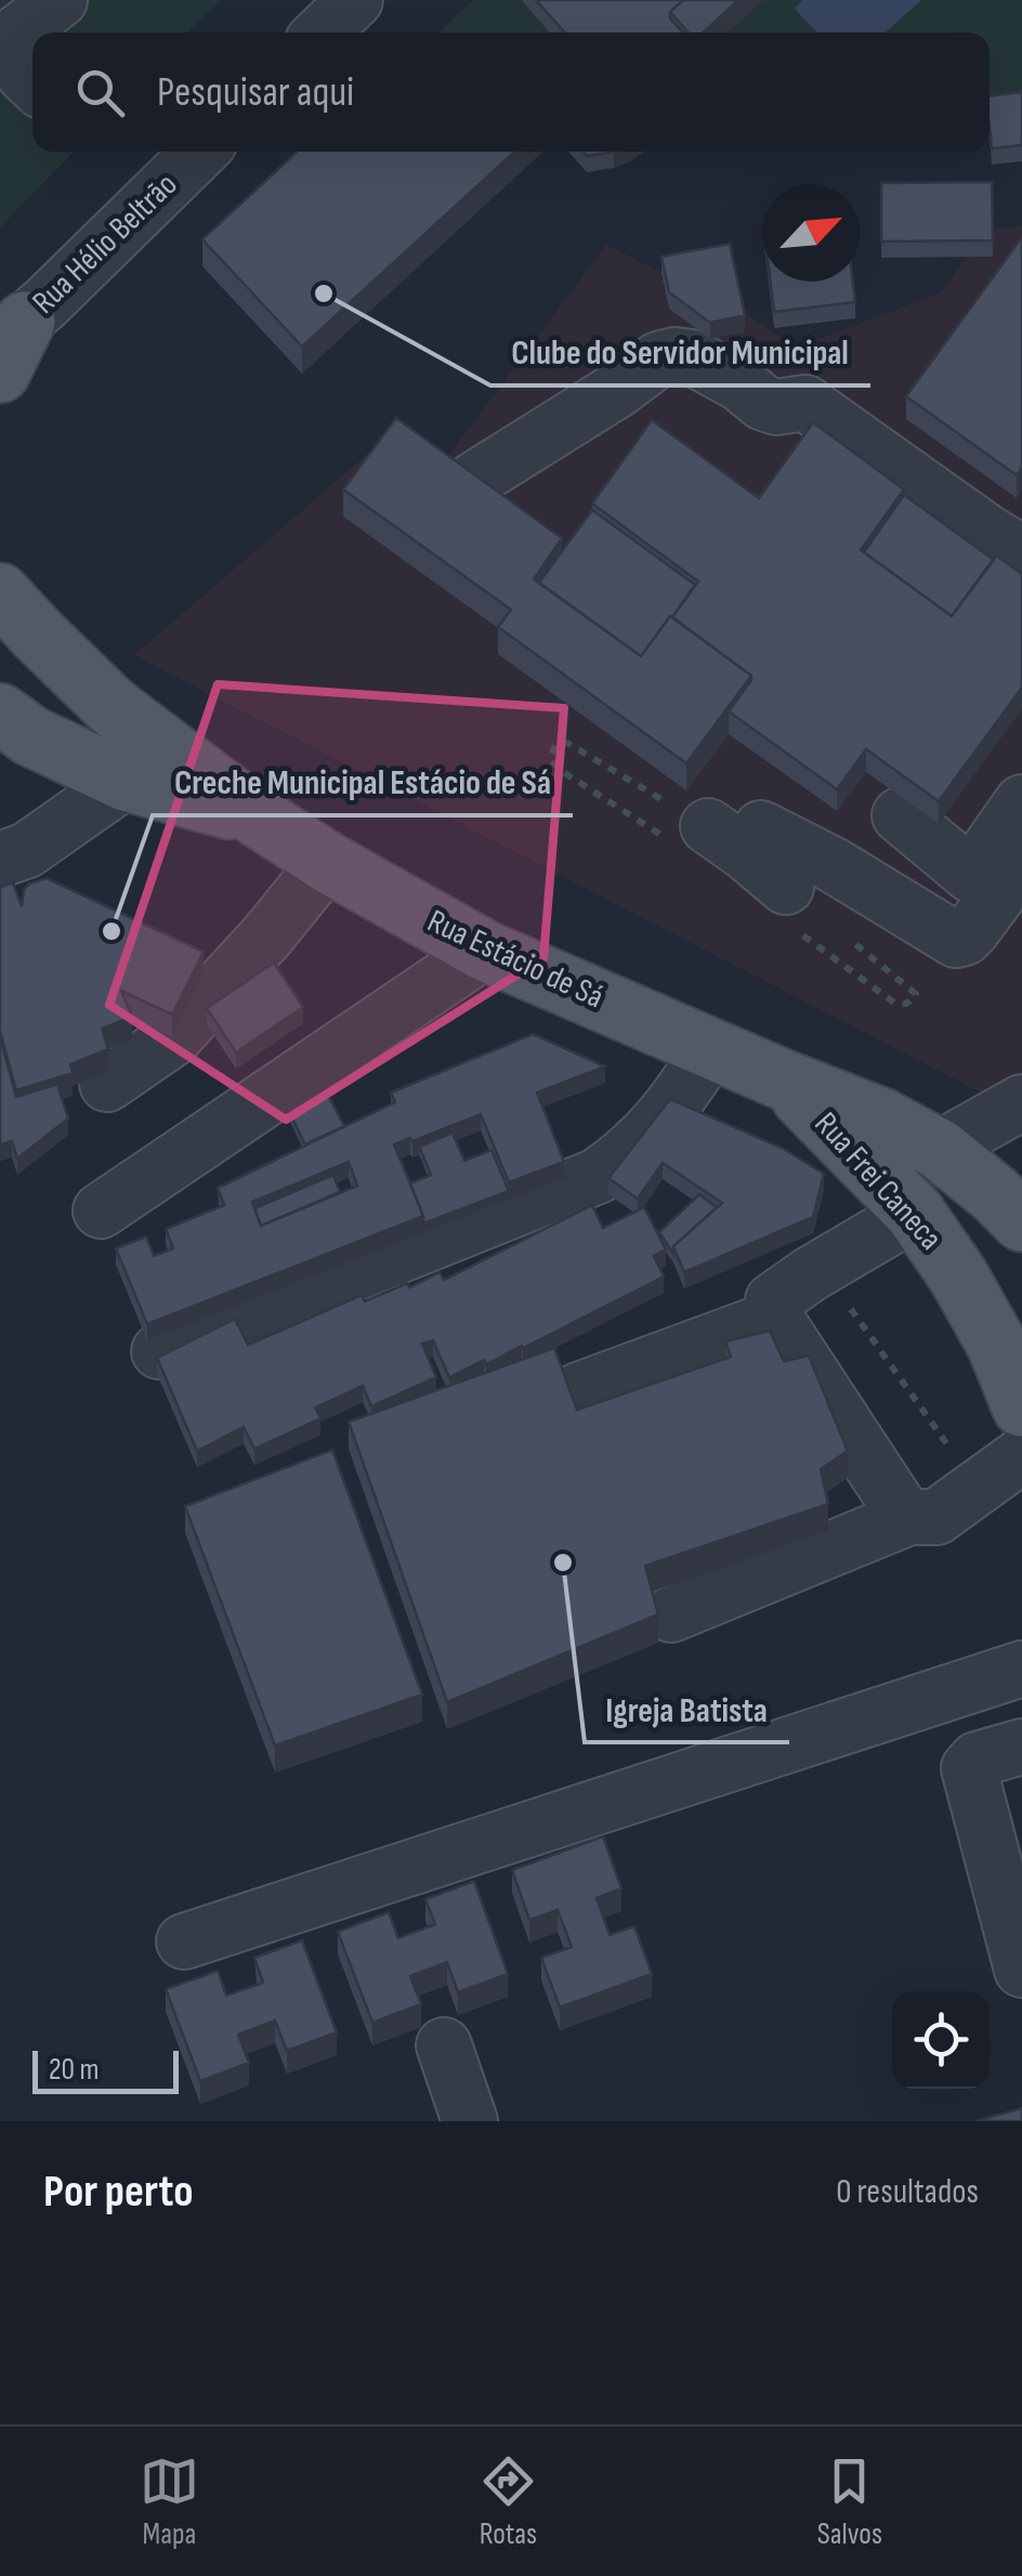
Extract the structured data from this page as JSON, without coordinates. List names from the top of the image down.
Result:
{
  "streets": {
    "main road": ["Rua Estácio de Sá", "Rua Frei Caneca"],
    "street": ["Rua Hélio Beltrão"]
  },
  "crossings": [
    ["Rua Estácio de Sá", "Rua Frei Caneca"]
  ],
  "places": ["Clube do Servidor Municipal", "Creche Municipal Estácio de Sá", "Igreja Batista"],
  "scale_bar": "20 m",
  "north": "top right",
  "page": {
    "search": "Pesquisar aqui",
    "scale": "20 m",
    "heading": ["Por perto", "0 resultados"],
    "nav": ["Mapa", "Rotas", "Salvos"]
  }
}
